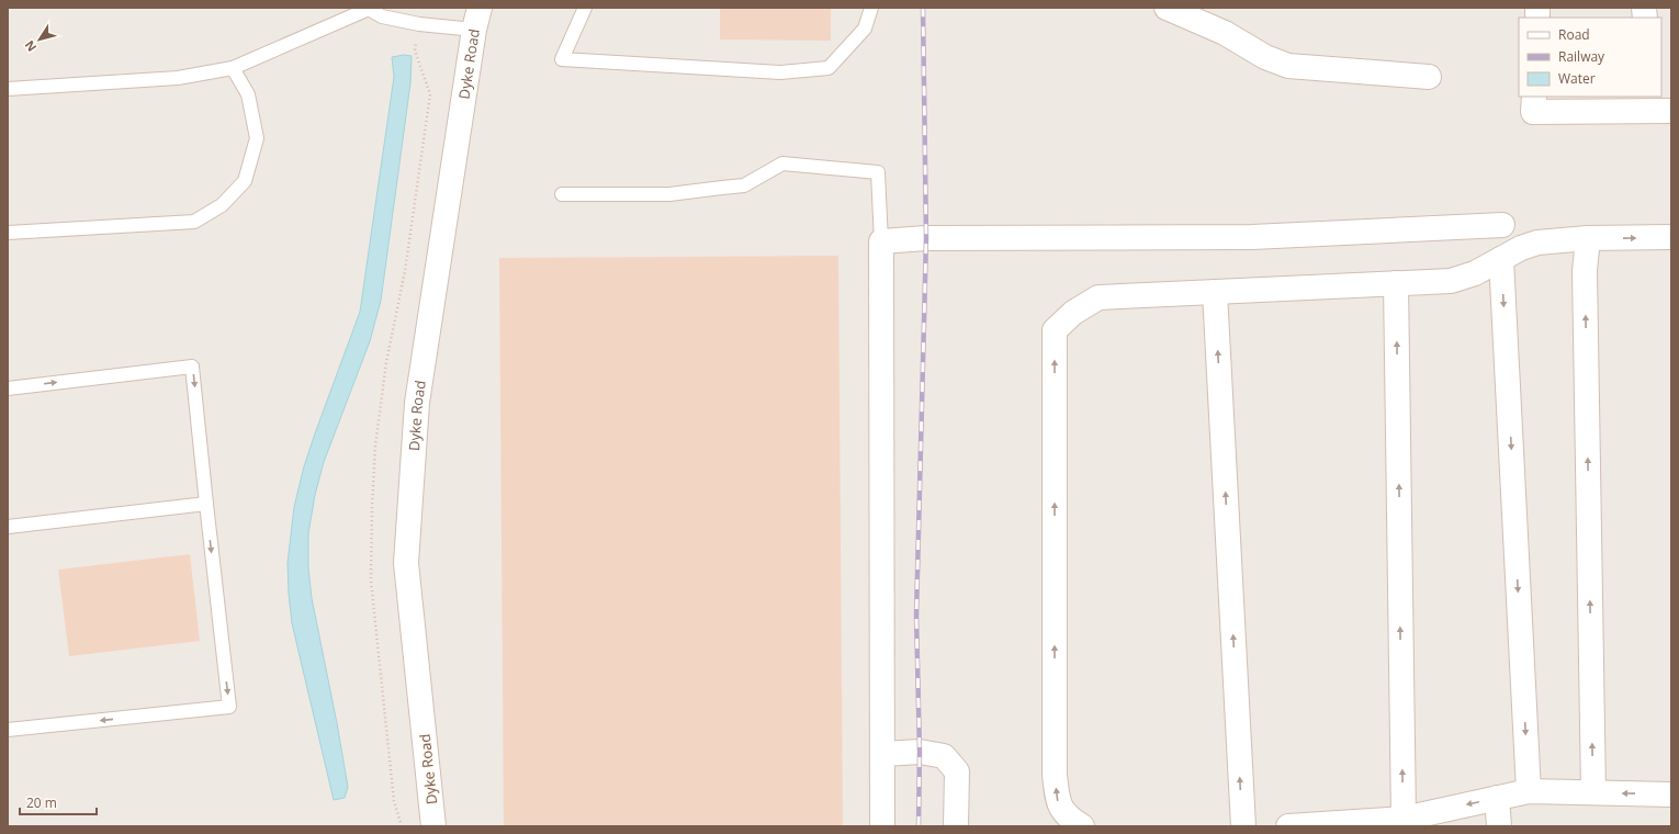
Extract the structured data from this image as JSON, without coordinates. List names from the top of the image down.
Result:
{
  "streets": {
    "street": ["Dyke Road"]
  },
  "legend": ["Road", "Railway", "Water"],
  "scale_bar": "20 m",
  "north": "bottom left"
}
